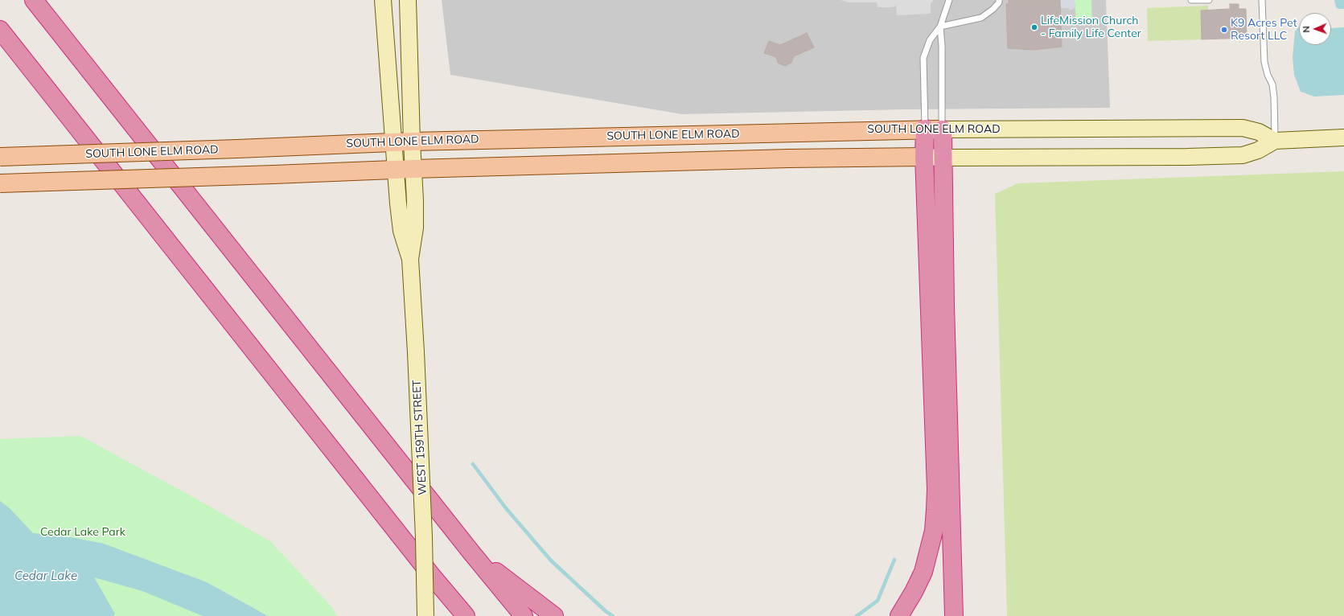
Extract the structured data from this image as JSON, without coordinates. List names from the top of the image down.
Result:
{
  "streets": {
    "main road": ["SOUTH LONE ELM ROAD"],
    "street": ["WEST 159TH STREET"]
  },
  "crossings": [
    ["SOUTH LONE ELM ROAD", "WEST 159TH STREET"]
  ],
  "water": ["Cedar Lake"],
  "parks": ["Cedar Lake Park"],
  "places": ["LifeMission Church - Family Life Center", "K9 Acres Pet Resort LLC"],
  "north": "left"
}
